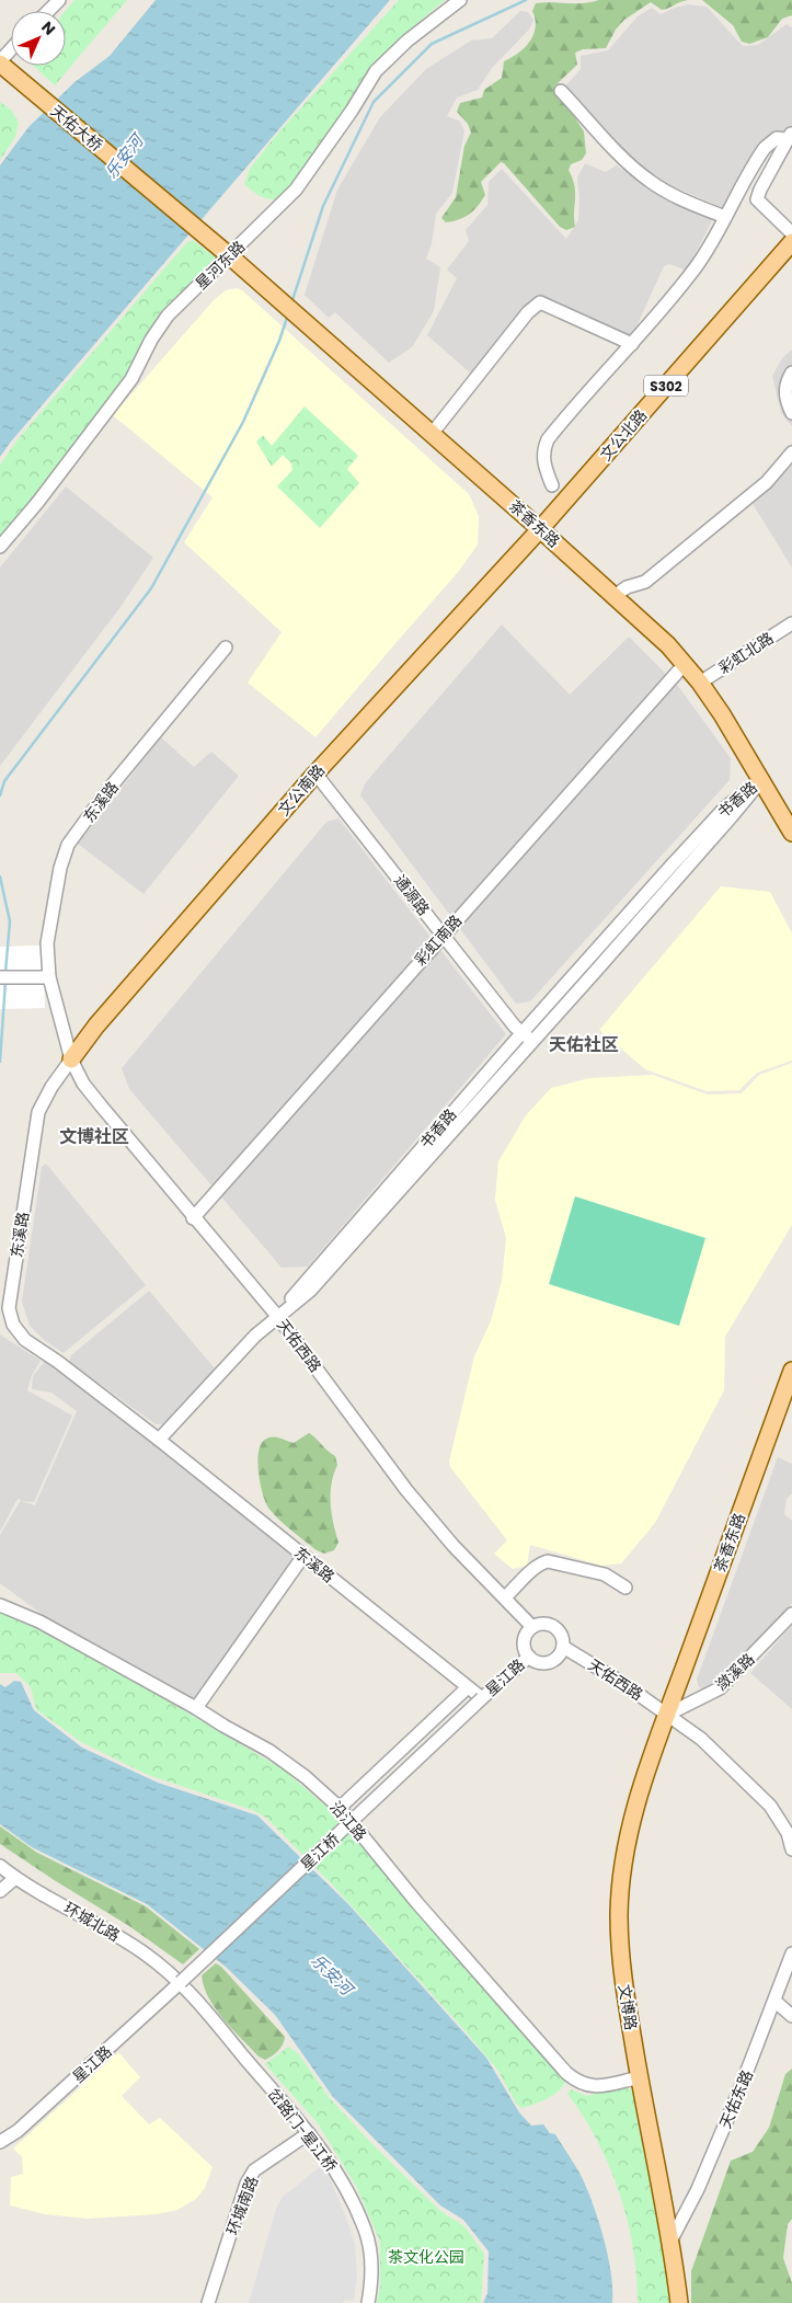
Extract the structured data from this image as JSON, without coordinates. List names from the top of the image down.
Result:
{
  "streets": {
    "main road": [
      "天佑大桥",
      "S302",
      "文公北路",
      "茶香东路",
      "文公南路",
      "文博路"
    ],
    "street": [
      "星河东路",
      "彩虹北路",
      "书香路",
      "东溪路",
      "通源路",
      "彩虹南路",
      "天佑西路",
      "潋溪路",
      "星江路",
      "沿江路",
      "星江桥",
      "环城北路",
      "天佑东路",
      "岔路门-星江桥",
      "环城南路"
    ]
  },
  "crossings": [
    ["天佑大桥", "星河东路"],
    ["天佑大桥", "茶香东路"],
    ["星河东路", "茶香东路"],
    ["文公北路", "茶香东路"],
    ["文公北路", "文公南路"],
    ["茶香东路", "彩虹北路"],
    ["茶香东路", "文公南路"],
    ["茶香东路", "书香路"],
    ["茶香东路", "彩虹南路"],
    ["茶香东路", "天佑西路"],
    ["茶香东路", "潋溪路"],
    ["茶香东路", "文博路"],
    ["文公南路", "东溪路"],
    ["文公南路", "通源路"],
    ["文公南路", "天佑西路"],
    ["书香路", "东溪路"],
    ["书香路", "通源路"],
    ["书香路", "天佑西路"],
    ["东溪路", "天佑西路"],
    ["东溪路", "星江路"],
    ["东溪路", "星江桥"],
    ["通源路", "彩虹南路"],
    ["彩虹南路", "天佑西路"],
    ["天佑西路", "潋溪路"],
    ["天佑西路", "星江路"],
    ["天佑西路", "文博路"],
    ["潋溪路", "文博路"],
    ["星江路", "星江桥"],
    ["星江路", "环城北路"],
    ["星江路", "岔路门-星江桥"],
    ["沿江路", "文博路"],
    ["星江桥", "环城北路"],
    ["星江桥", "岔路门-星江桥"],
    ["环城北路", "岔路门-星江桥"],
    ["文博路", "天佑东路"],
    ["岔路门-星江桥", "环城南路"]
  ],
  "districts": ["天佑社区", "文博社区"],
  "water": ["乐安河"],
  "parks": ["茶文化公园"],
  "north": "top right"
}
